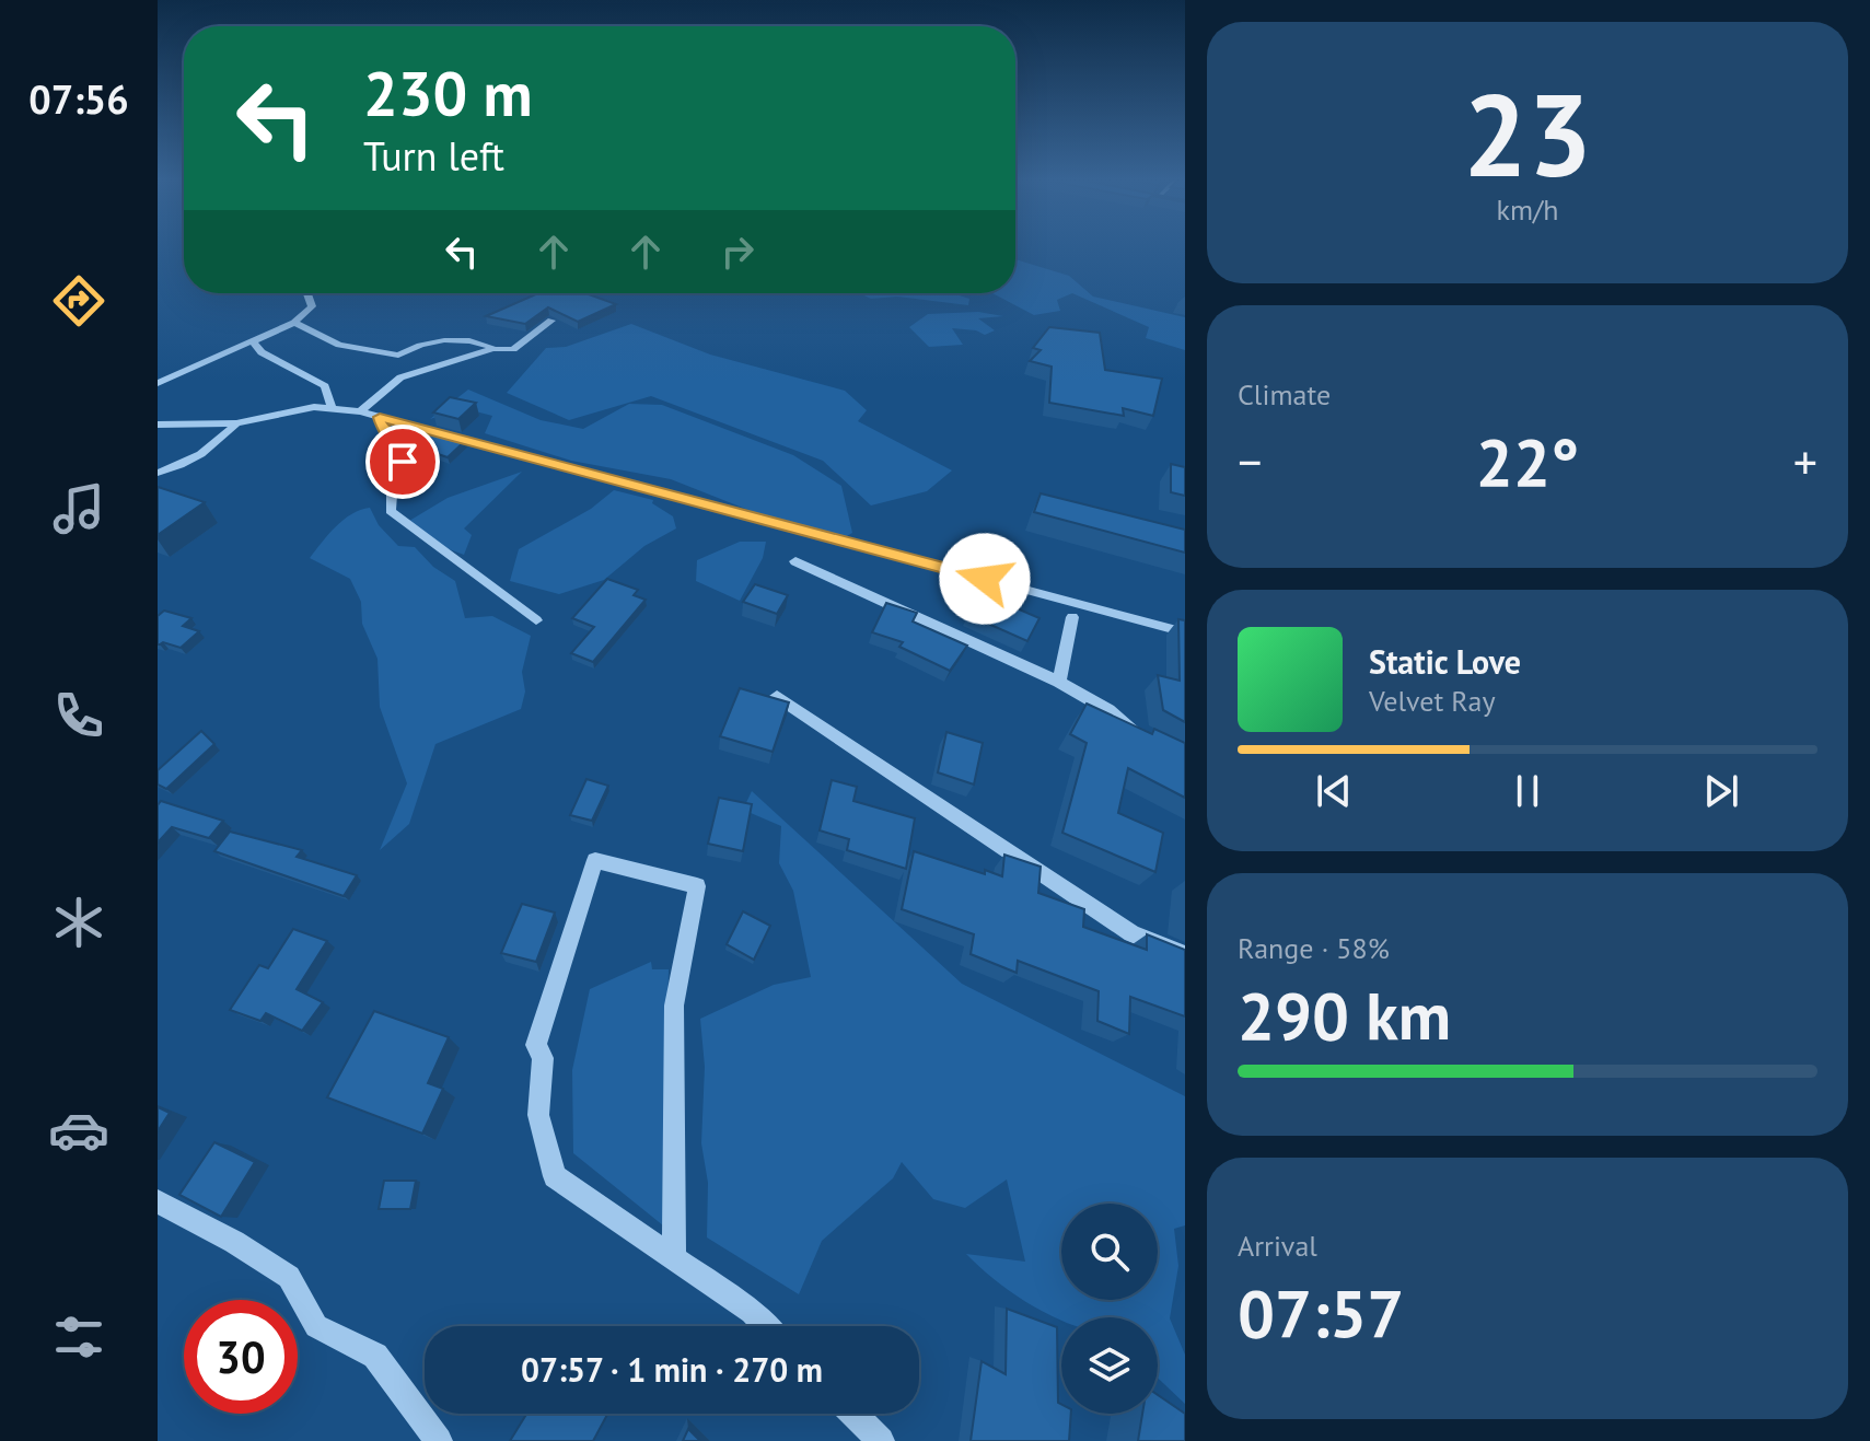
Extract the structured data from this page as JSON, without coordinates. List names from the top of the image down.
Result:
{
  "page": {
    "tabs": "07:56",
    "tile": [
      ["23", "km/h"],
      "Climate",
      ["Range · 58%", "290 km"],
      ["Arrival", "07:57"]
    ],
    "turn": ["230 m", "Turn left"],
    "heat": ["−", "22°", "+"],
    "song": ["Static Love", "Velvet Ray"],
    "limit": "30",
    "trip": "07:57 · 1 min · 270 m"
  }
}
